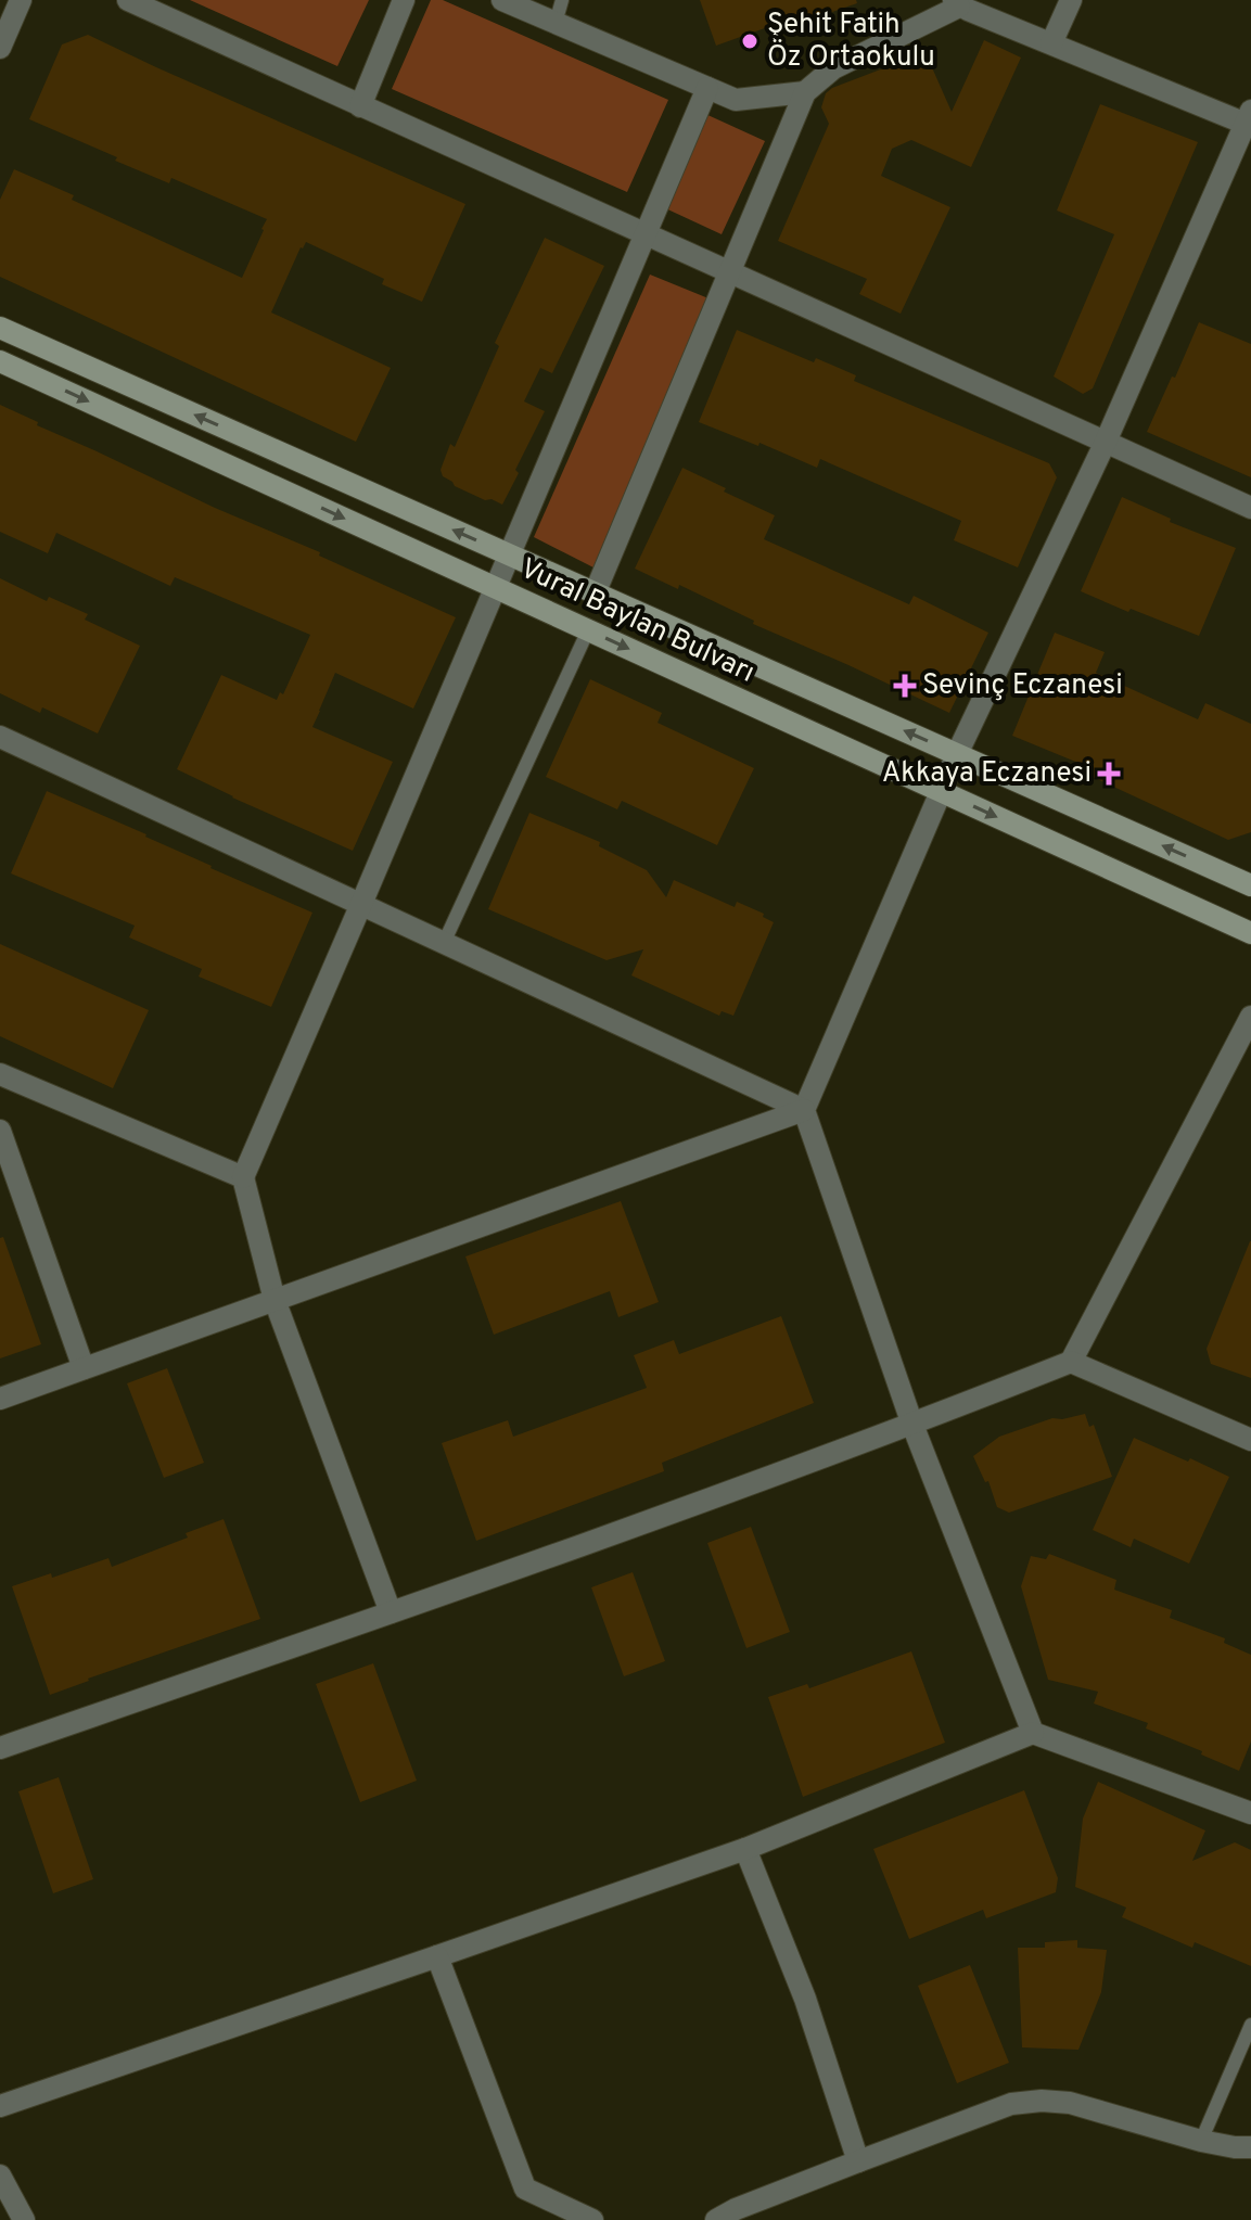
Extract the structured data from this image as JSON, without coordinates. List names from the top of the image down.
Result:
{
  "streets": {
    "main road": ["Vural Baylan Bulvarı"]
  },
  "places": {
    "other": ["Şehit Fatih Öz Ortaokulu"],
    "health": ["Sevinç Eczanesi", "Akkaya Eczanesi"]
  }
}
